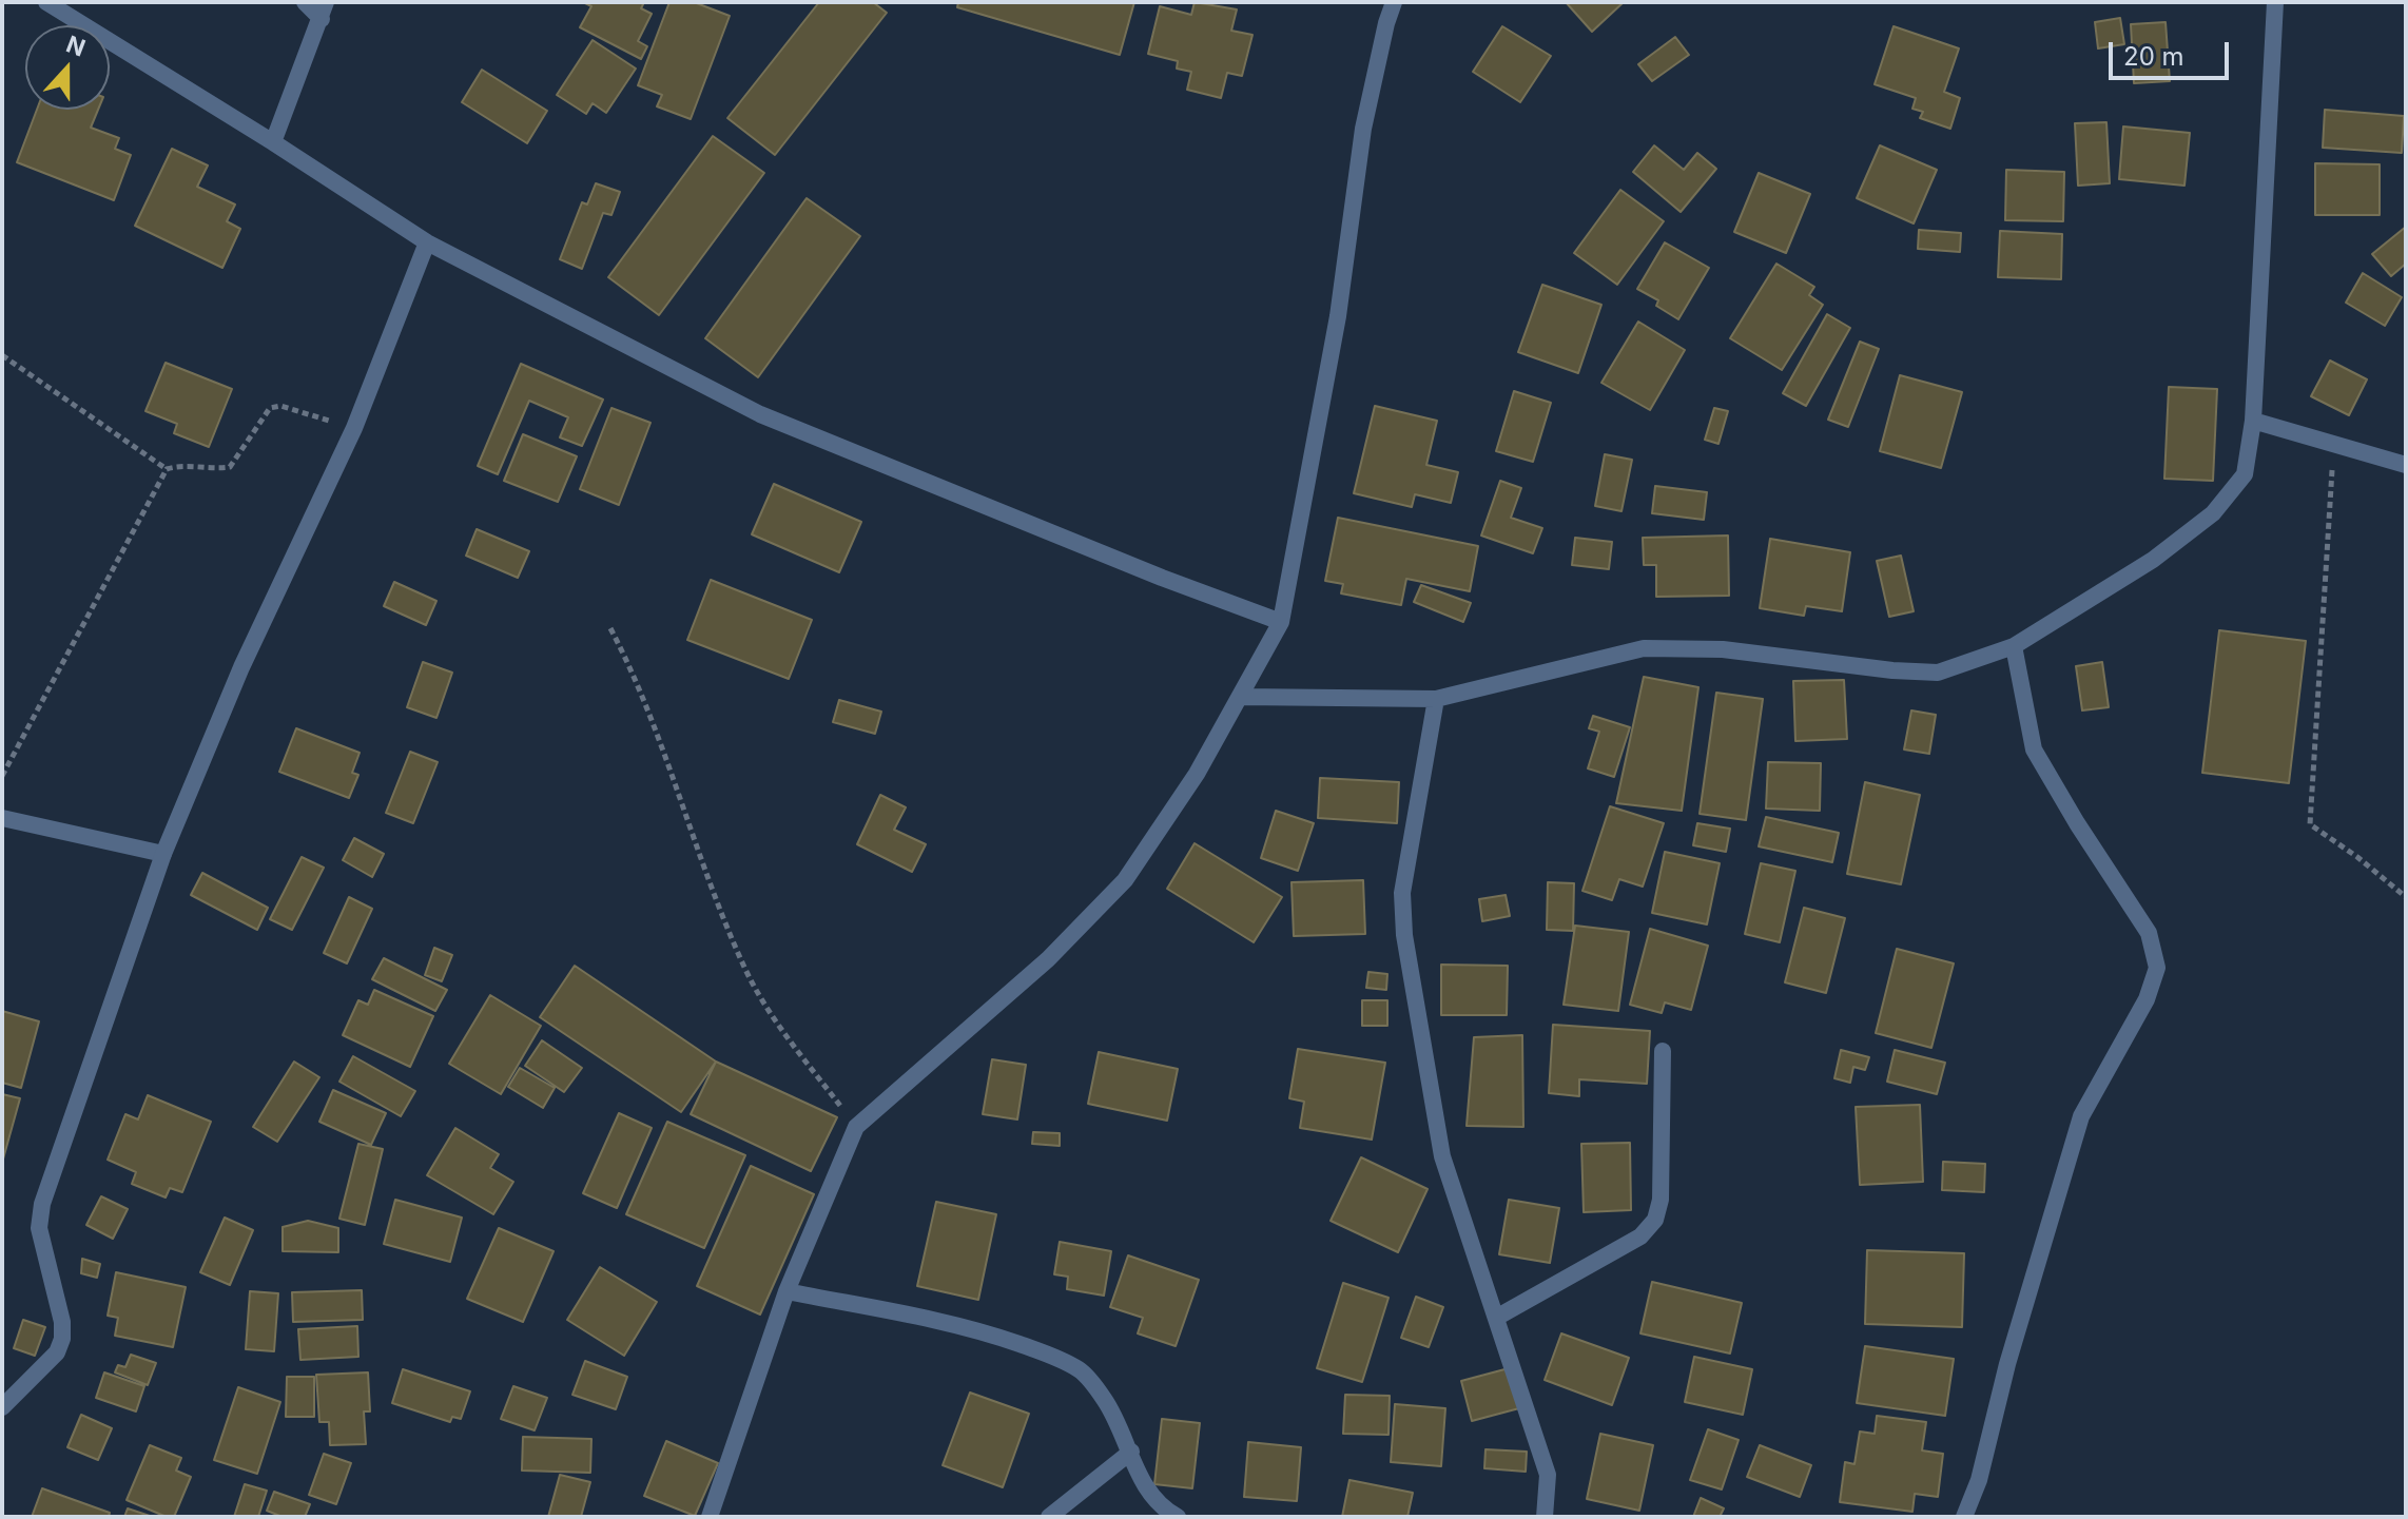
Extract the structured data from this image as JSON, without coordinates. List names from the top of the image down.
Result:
{
  "scale_bar": "20 m",
  "north": "top"
}
